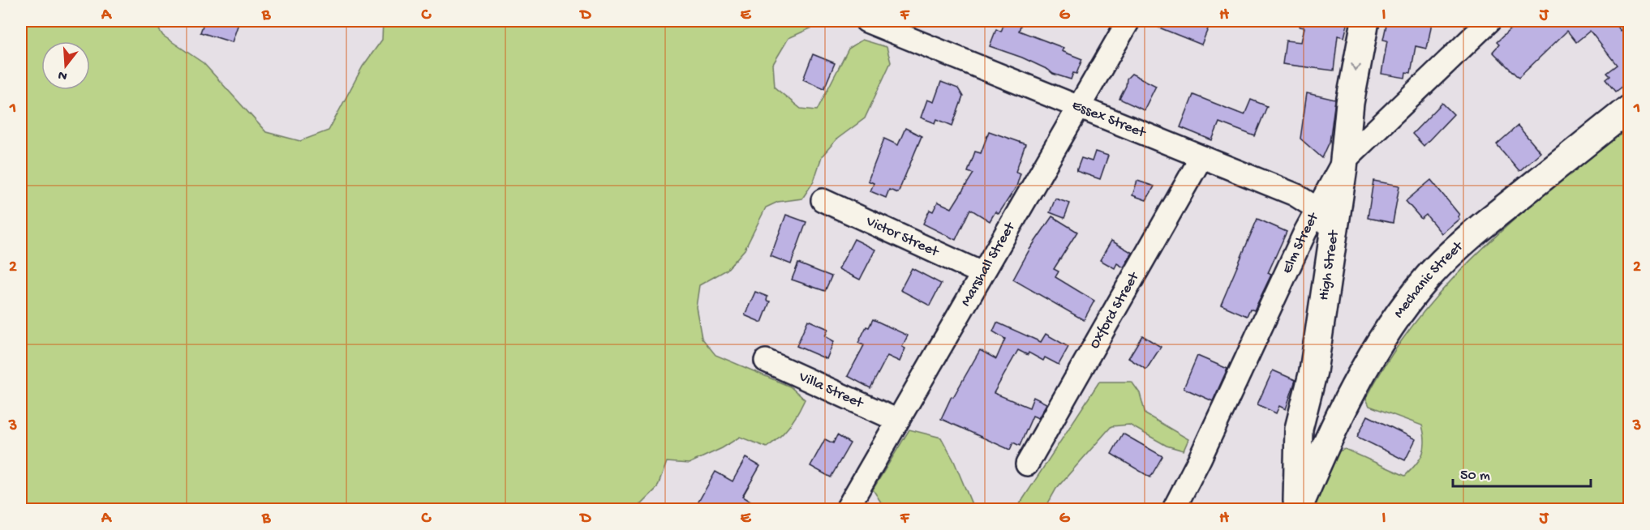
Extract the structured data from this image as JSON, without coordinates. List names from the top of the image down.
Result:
{
  "streets": {
    "main road": ["High Street", "Mechanic Street"],
    "street": [
      "Essex Street",
      "Victor Street",
      "Elm Street",
      "Marshall Street",
      "Oxford Street",
      "Villa Street"
    ]
  },
  "crossings": [
    ["Essex Street", "Elm Street"],
    ["Essex Street", "Marshall Street"],
    ["Essex Street", "Oxford Street"],
    ["Victor Street", "Marshall Street"],
    ["Elm Street", "High Street"],
    ["Marshall Street", "Villa Street"],
    ["High Street", "Mechanic Street"]
  ],
  "scale_bar": "50 m",
  "north": "bottom",
  "grid": {
    "columns": [
      "A",
      "B",
      "C",
      "D",
      "E",
      "F",
      "G",
      "H",
      "I",
      "J"
    ],
    "rows": ["1", "2", "3"]
  }
}
